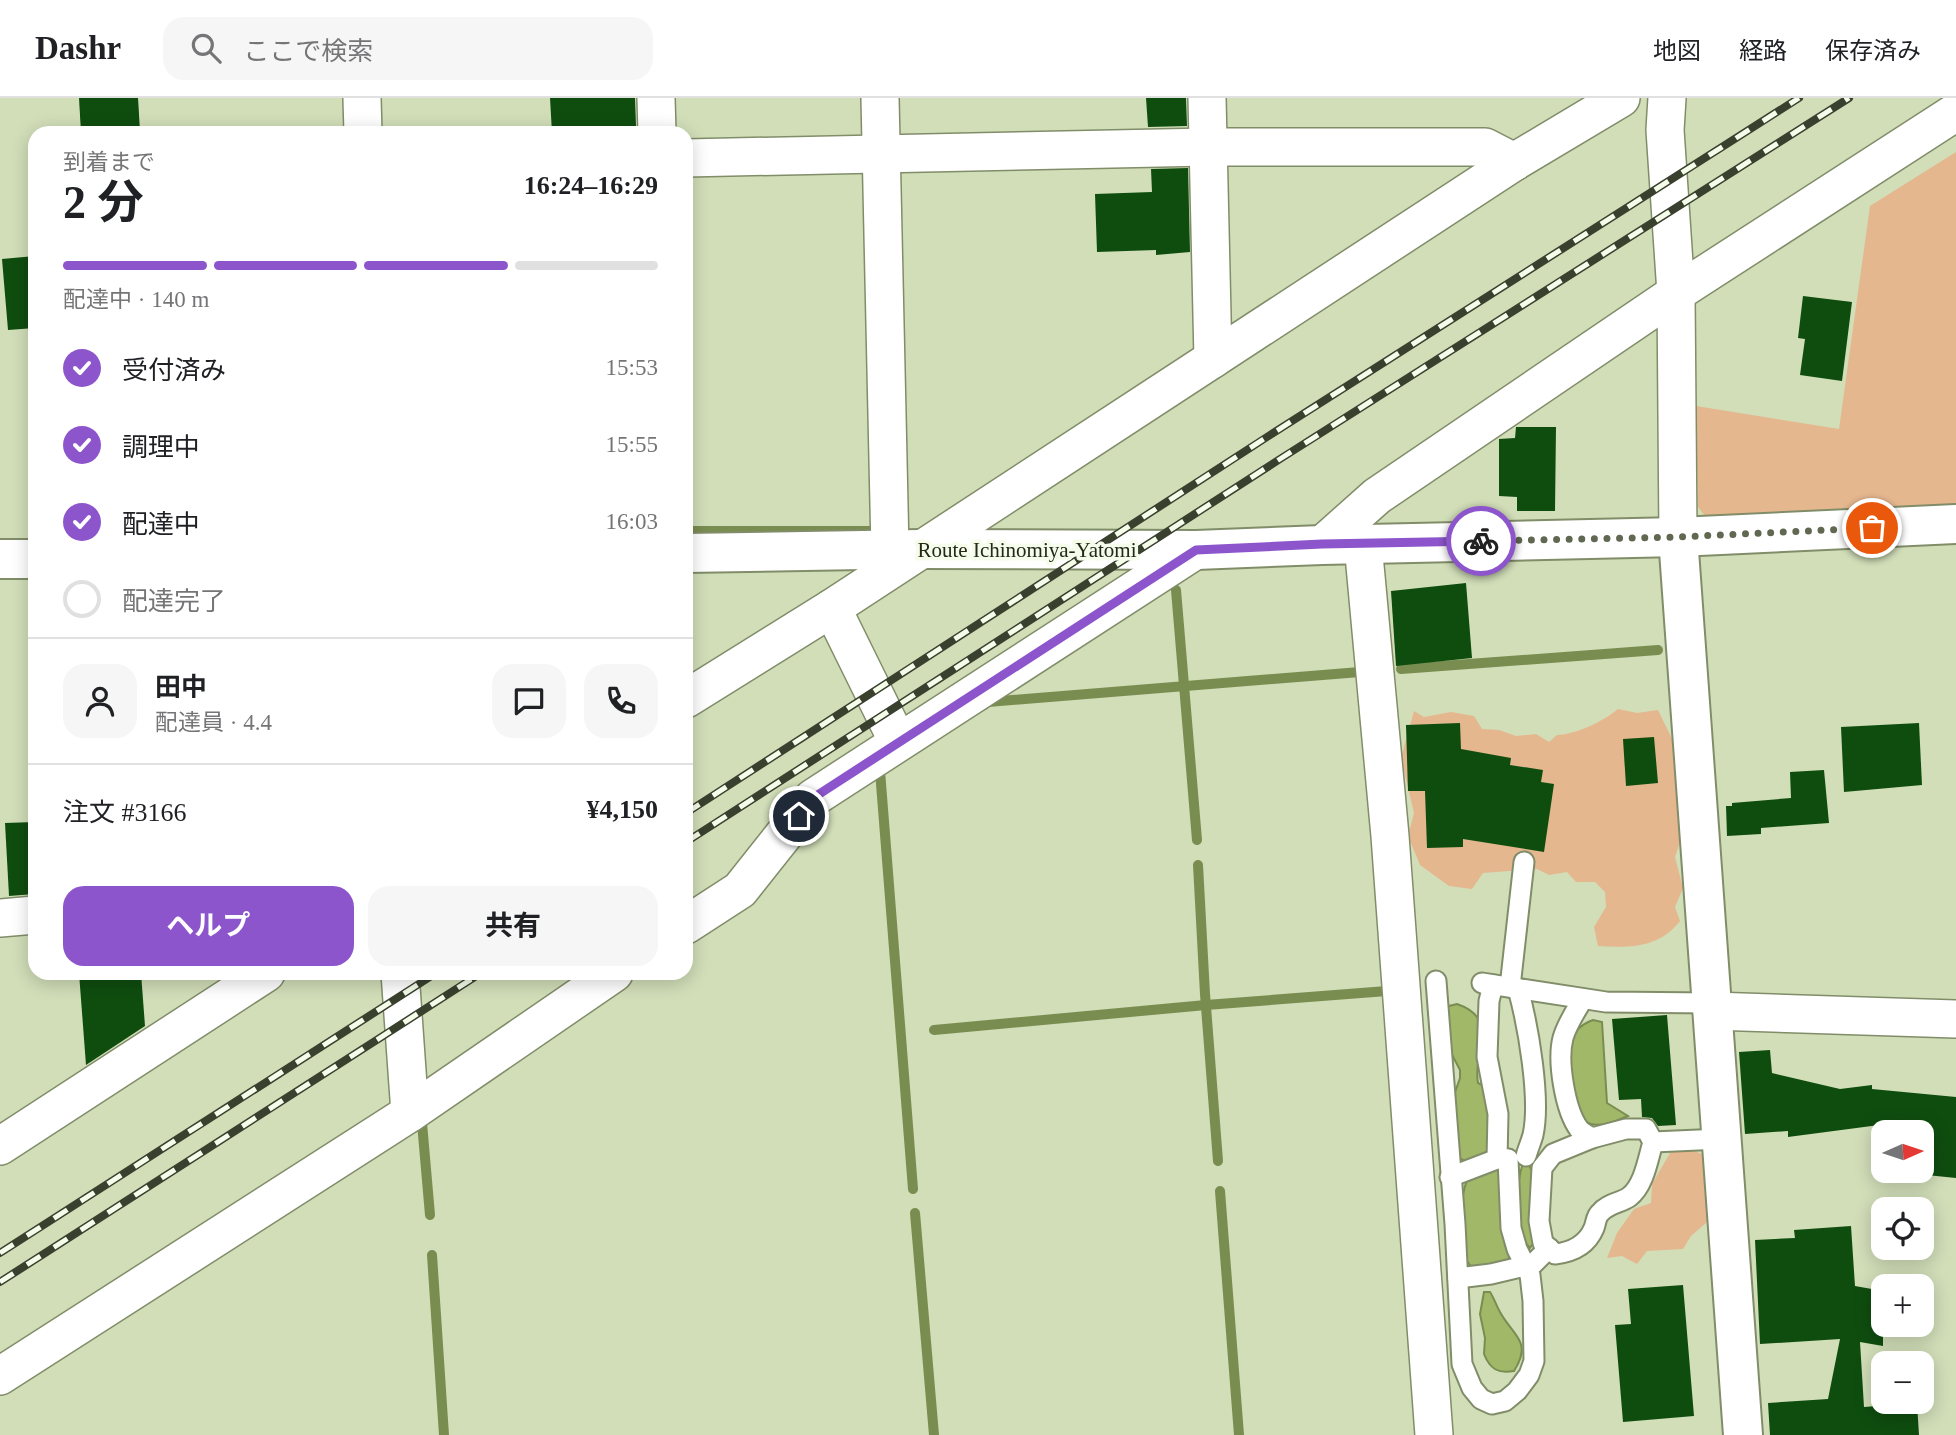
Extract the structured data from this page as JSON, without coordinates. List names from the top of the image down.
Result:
{
  "streets": {
    "main road": ["Route Ichinomiya-Yatomi"]
  },
  "north": "right",
  "page": {
    "header": "Dashr",
    "search": "ここで検索",
    "nav": ["地図", "経路", "保存済み"],
    "heading": ["2 分", "到着まで", "16:24–16:29"],
    "panel": [
      "田中",
      "配達員 · 4.4",
      "注文 #3166",
      "¥4,150"
    ],
    "bar": "配達中 · 140 m",
    "list": [
      ["受付済み", "15:53"],
      ["調理中", "15:55"],
      ["配達中", "16:03"],
      "配達完了"
    ],
    "buttons": ["ヘルプ", "共有"],
    "map_buttons": ["+", "−"]
  }
}
